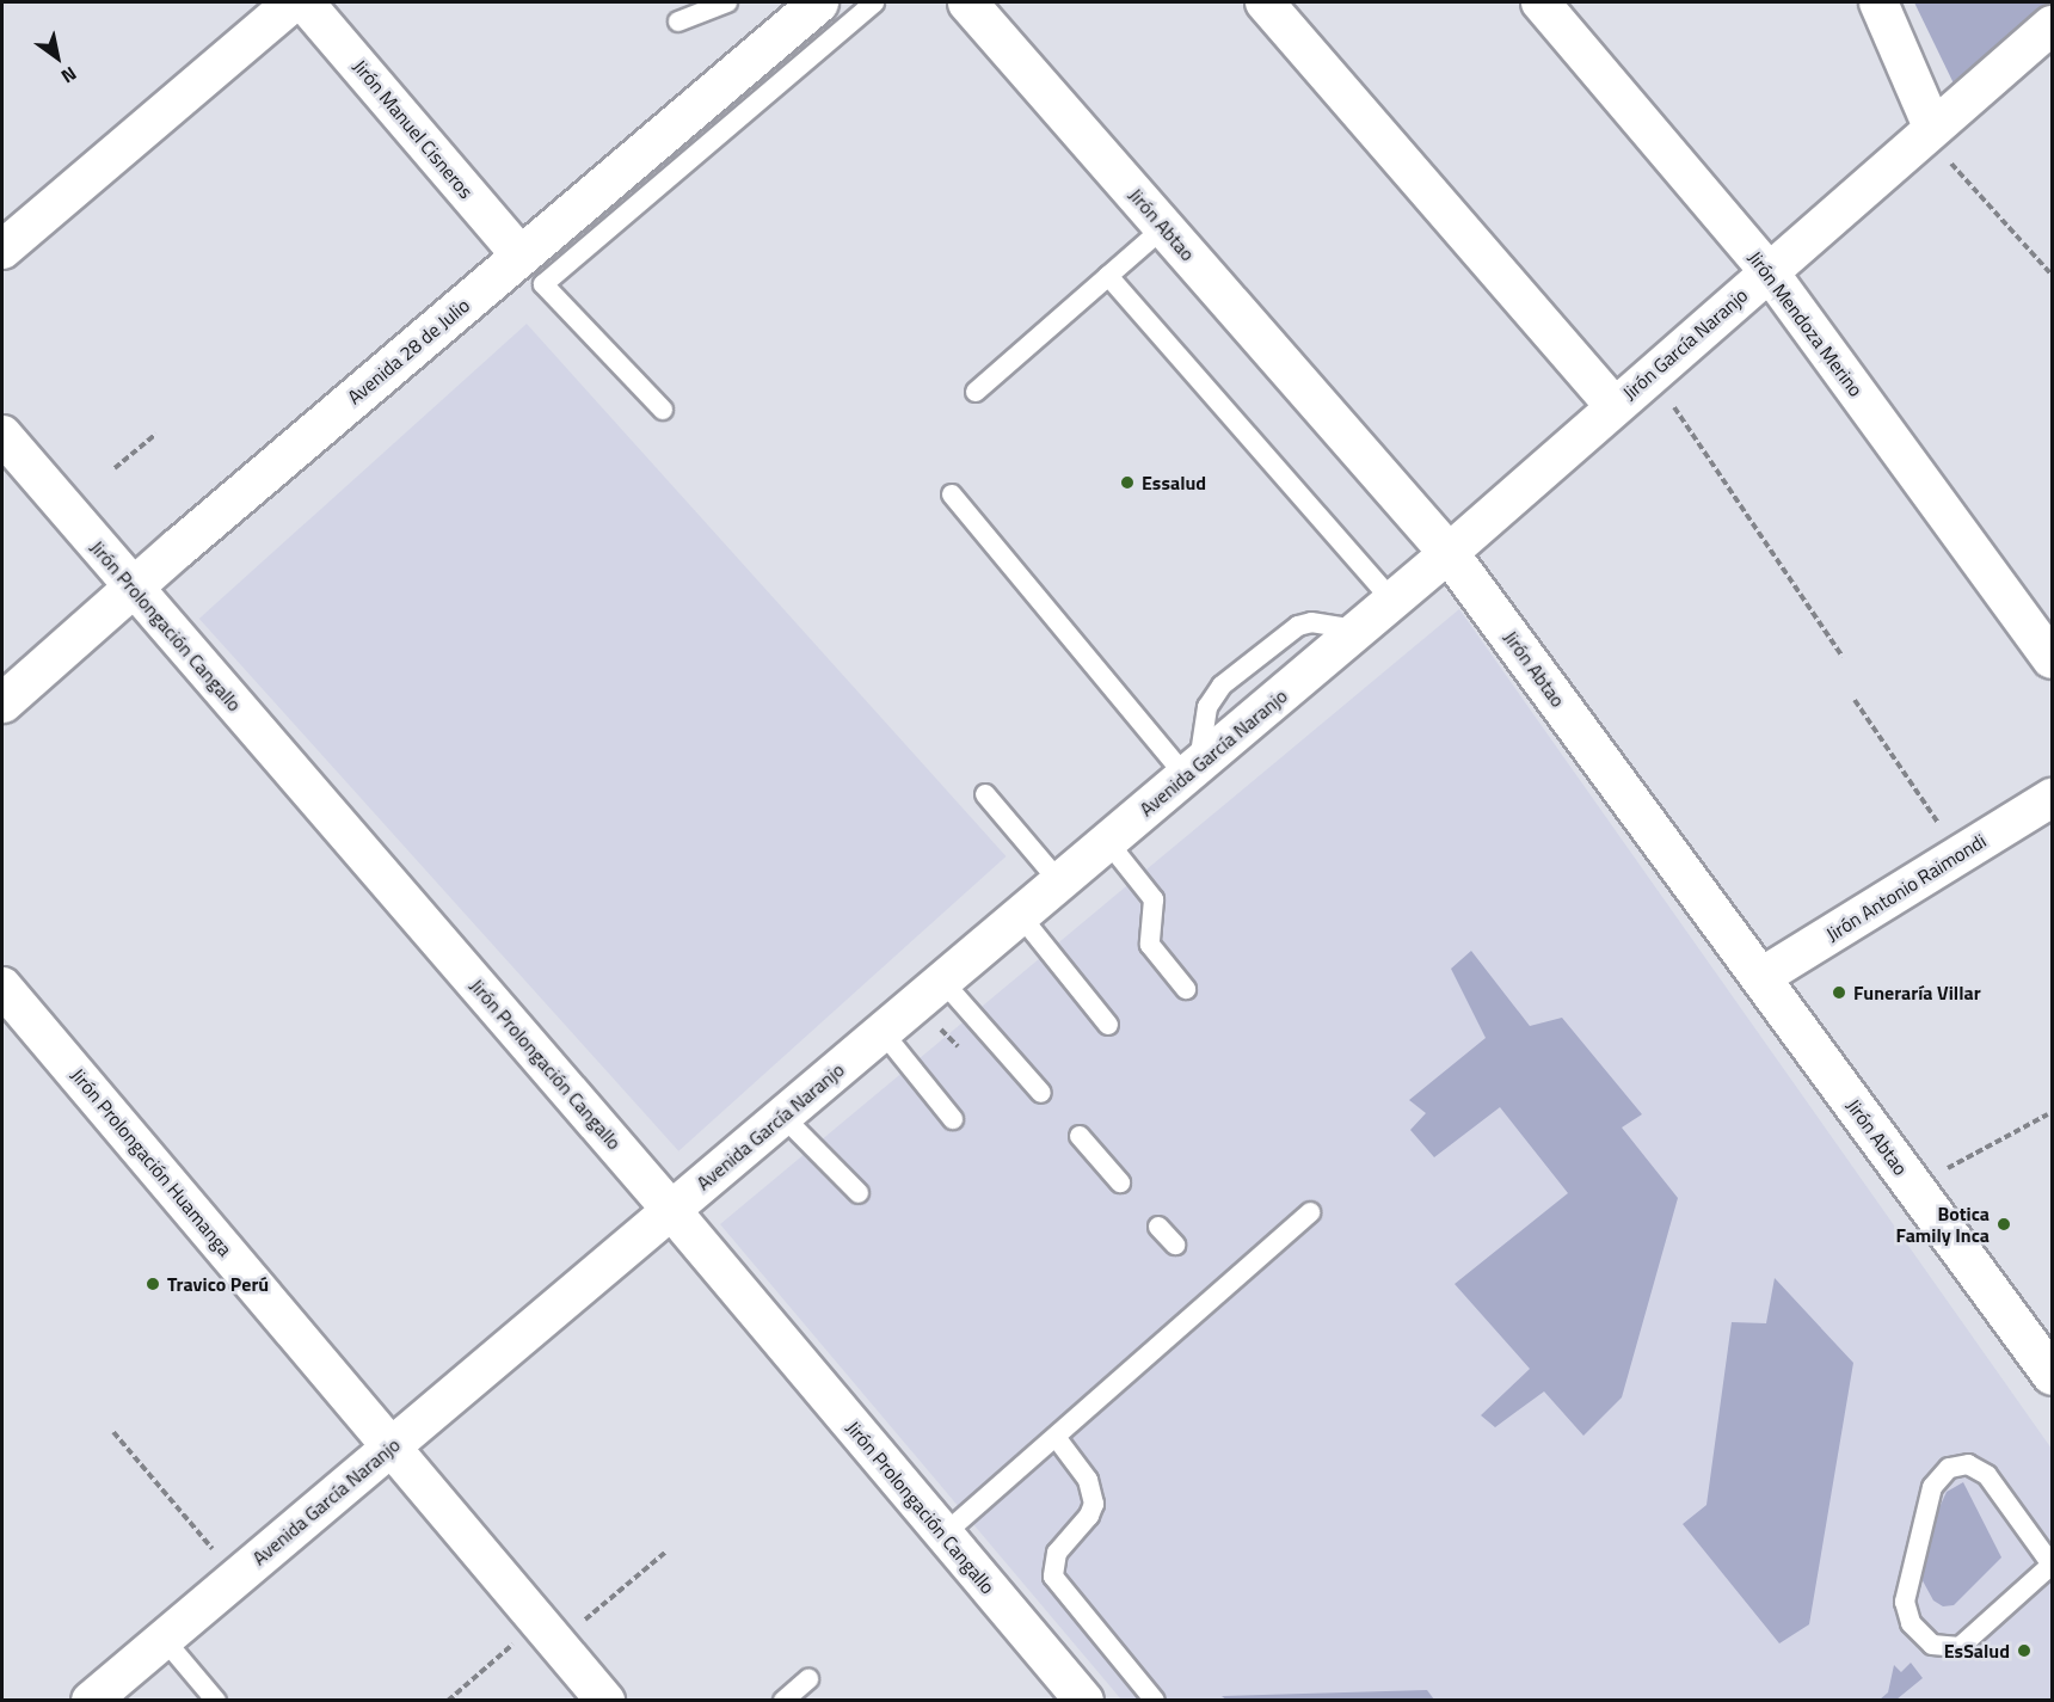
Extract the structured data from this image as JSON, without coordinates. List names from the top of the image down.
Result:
{
  "streets": {
    "street": [
      "Jirón Manuel Cisneros",
      "Jirón Abtao",
      "Jirón Mendoza Merino",
      "Jirón García Naranjo",
      "Avenida 28 de Julio",
      "Jirón Prolongación Cangallo",
      "Avenida García Naranjo",
      "Jirón Antonio Raimondi",
      "Jirón Prolongación Huamanga"
    ]
  },
  "crossings": [
    ["Jirón Manuel Cisneros", "Avenida 28 de Julio"],
    ["Jirón Abtao", "Jirón García Naranjo"],
    ["Jirón Abtao", "Avenida García Naranjo"],
    ["Jirón Abtao", "Jirón Antonio Raimondi"],
    ["Jirón Mendoza Merino", "Jirón García Naranjo"],
    ["Jirón García Naranjo", "Avenida García Naranjo"],
    ["Avenida 28 de Julio", "Jirón Prolongación Cangallo"],
    ["Jirón Prolongación Cangallo", "Avenida García Naranjo"],
    ["Avenida García Naranjo", "Jirón Prolongación Huamanga"]
  ],
  "places": [
    "Essalud",
    "Funeraría Villar",
    "Botica Family Inca",
    "Travico Perú",
    "EsSalud"
  ],
  "north": "bottom right"
}
